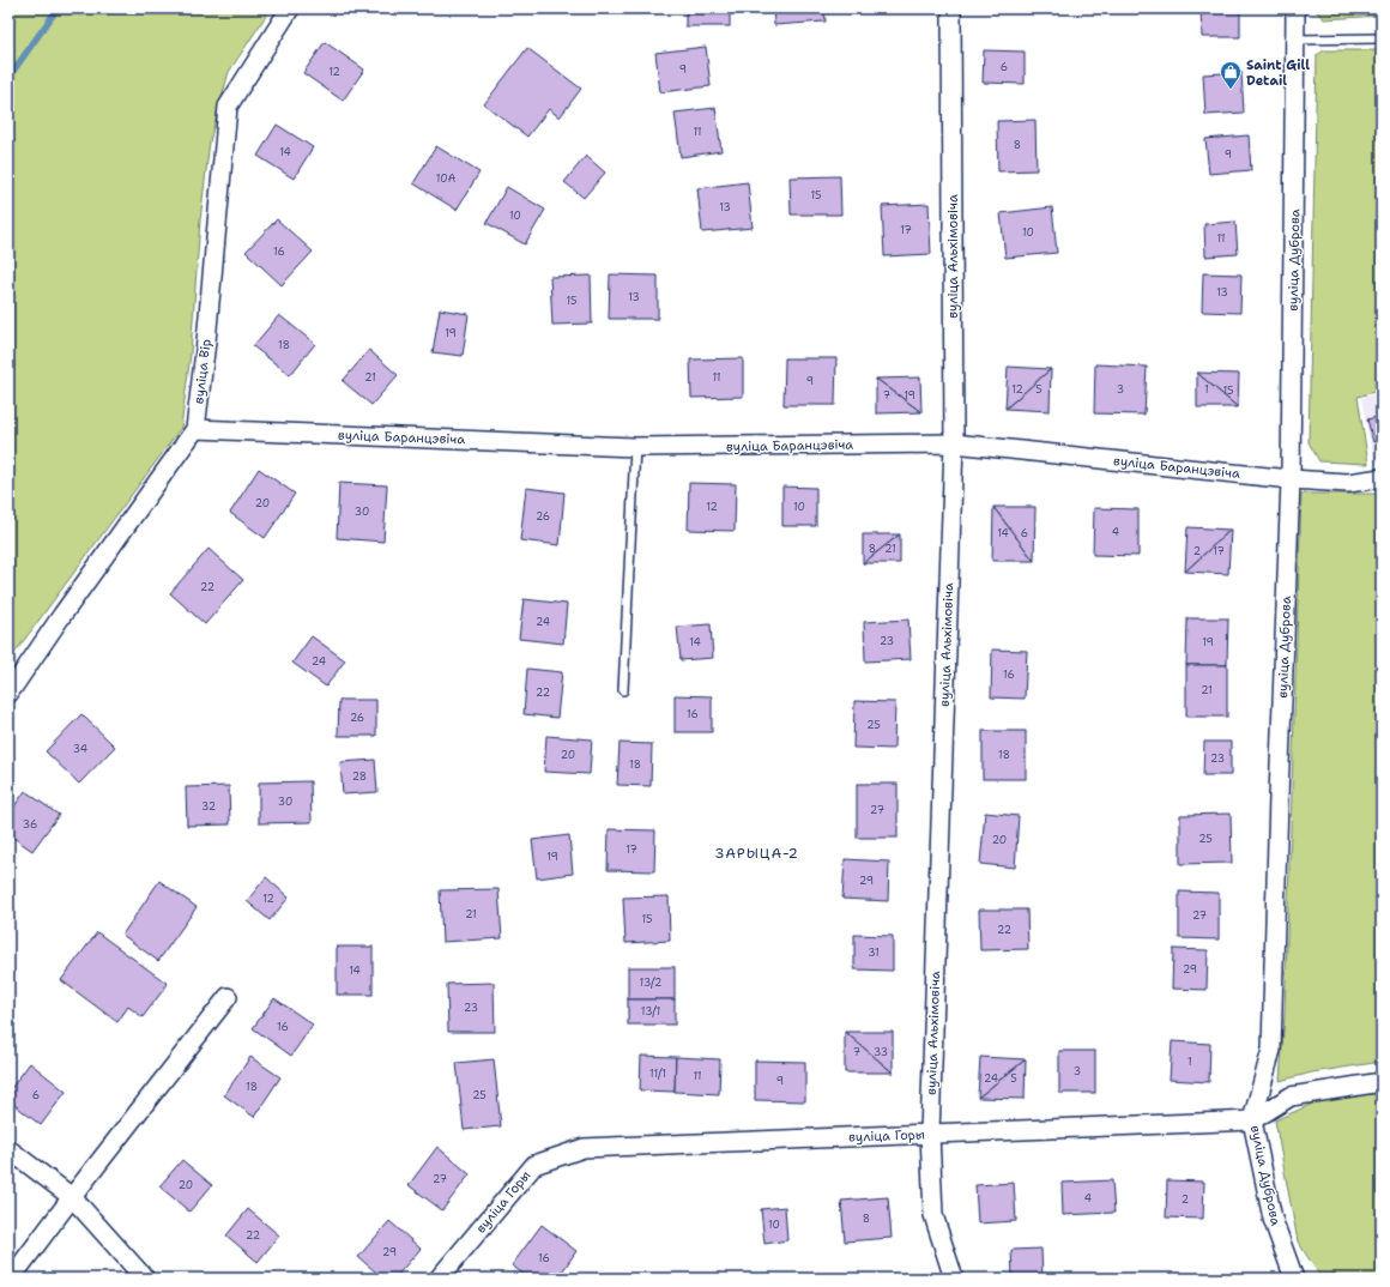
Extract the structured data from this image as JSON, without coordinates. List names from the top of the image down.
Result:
{
  "streets": {
    "street": [
      "вуліца Альхімовіча",
      "вуліца Дуброва",
      "вуліца Вір",
      "вуліца Баранцэвіча",
      "вуліца Горы"
    ]
  },
  "crossings": [
    ["вуліца Альхімовіча", "вуліца Баранцэвіча"],
    ["вуліца Альхімовіча", "вуліца Горы"],
    ["вуліца Дуброва", "вуліца Баранцэвіча"],
    ["вуліца Дуброва", "вуліца Горы"],
    ["вуліца Вір", "вуліца Баранцэвіча"]
  ],
  "districts": ["ЗАРЫЦА-2"],
  "places": {
    "shop": ["Saint Gill Detail"]
  },
  "house_numbers": [
    "6",
    "9",
    "12",
    "11",
    "8",
    "14",
    "9",
    "10А",
    "15",
    "13",
    "10",
    "17",
    "10",
    "11",
    "16",
    "13",
    "13",
    "15",
    "19",
    "18",
    "21",
    "11",
    "9",
    "12",
    "5",
    "3",
    "1",
    "15",
    "7",
    "19",
    "20",
    "12",
    "10",
    "30",
    "26",
    "4",
    "14",
    "6",
    "8",
    "21",
    "2",
    "17",
    "22",
    "24",
    "23",
    "14",
    "19",
    "24",
    "16",
    "21",
    "22",
    "16",
    "26",
    "25",
    "34",
    "20",
    "18",
    "23",
    "18",
    "28",
    "30",
    "32",
    "27",
    "36",
    "25",
    "20",
    "17",
    "19",
    "29",
    "12",
    "21",
    "27",
    "15",
    "22",
    "31",
    "29",
    "14",
    "13/2",
    "23",
    "13/1",
    "16",
    "7",
    "33",
    "1",
    "3",
    "11/1",
    "11",
    "24",
    "5",
    "9",
    "18",
    "6",
    "25",
    "27",
    "20",
    "4",
    "2",
    "8",
    "10",
    "22",
    "29",
    "16"
  ]
}
